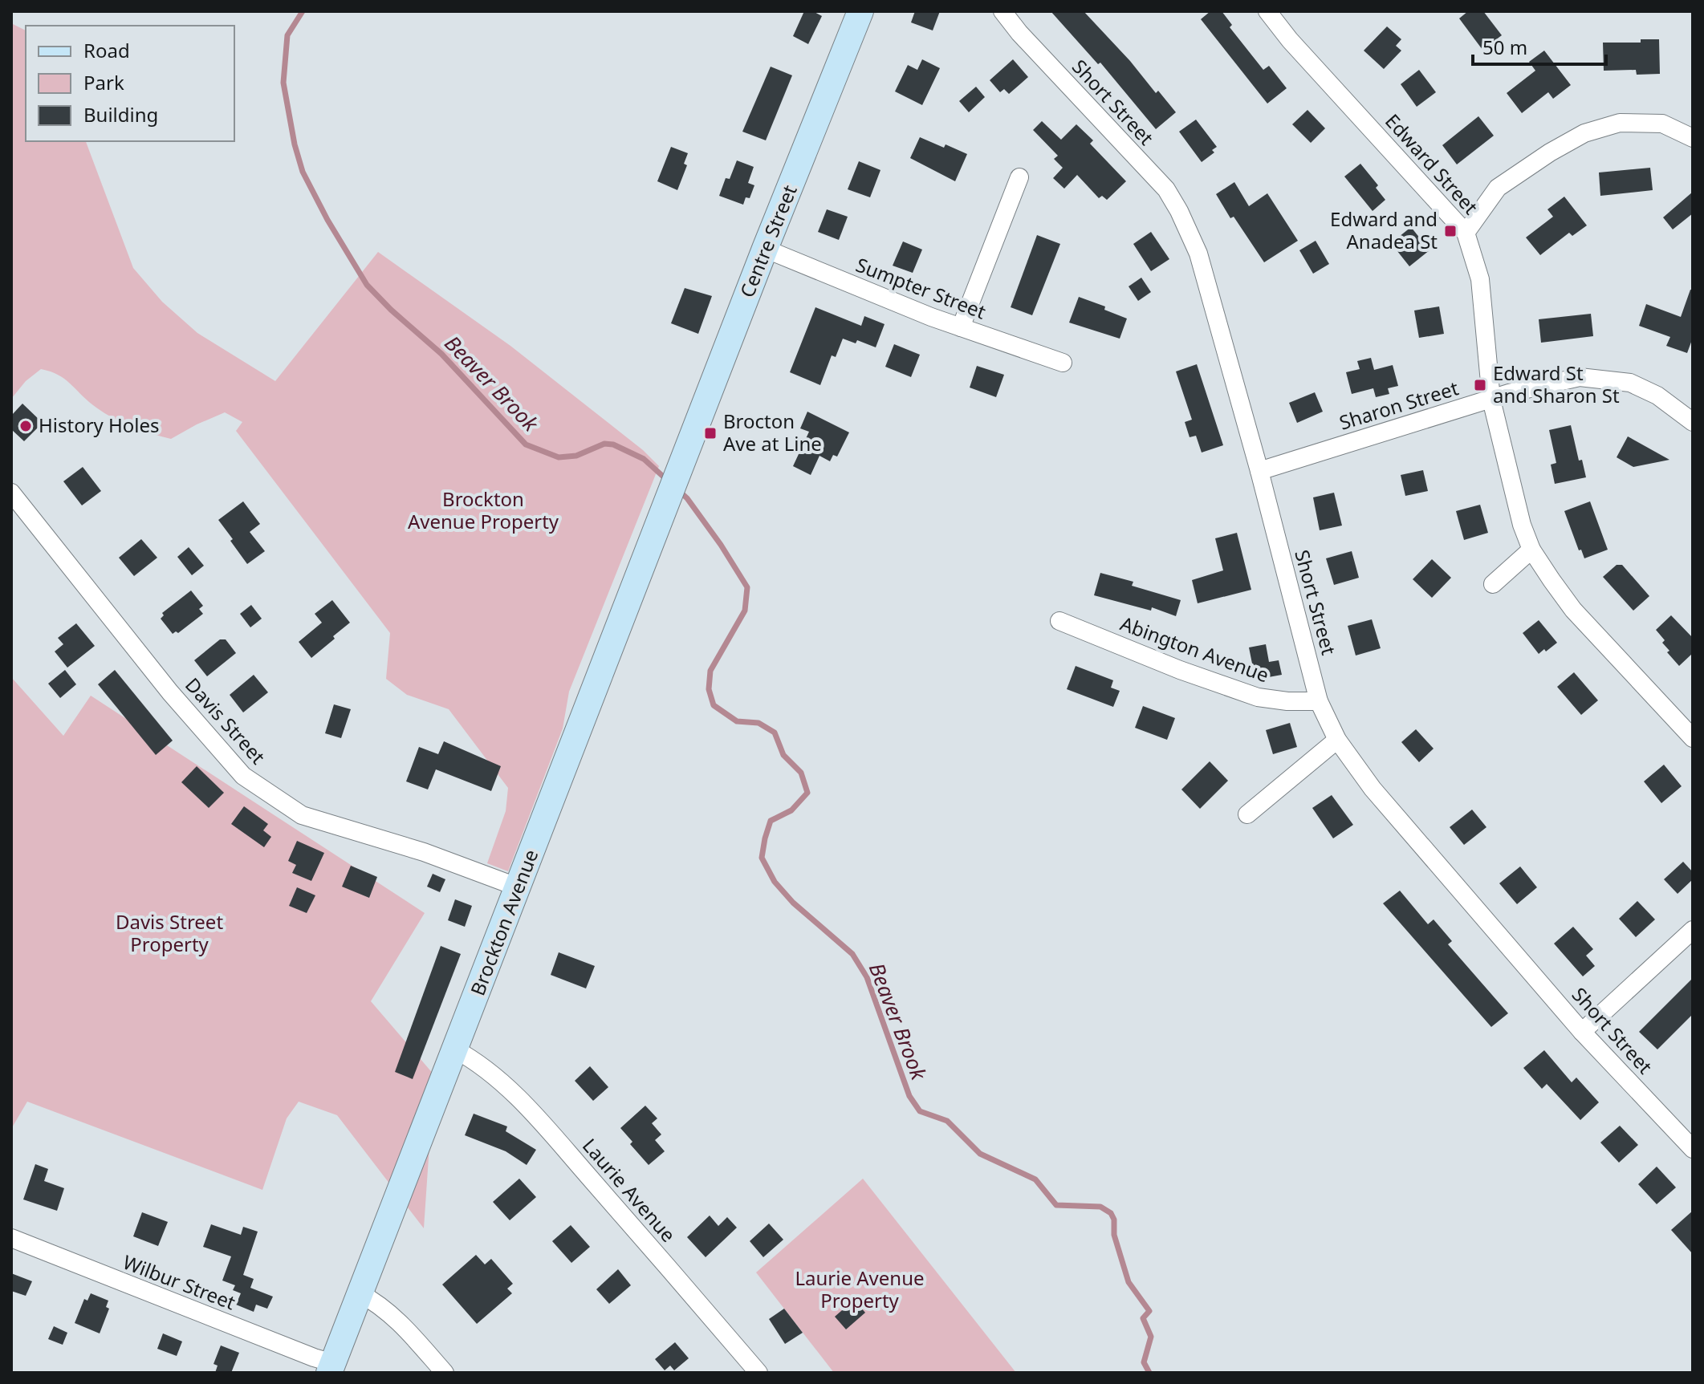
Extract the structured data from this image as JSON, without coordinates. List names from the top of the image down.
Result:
{
  "streets": {
    "main road": ["Centre Street", "Brockton Avenue"],
    "street": [
      "Short Street",
      "Edward Street",
      "Sumpter Street",
      "Sharon Street",
      "Abington Avenue",
      "Davis Street",
      "Laurie Avenue",
      "Wilbur Street"
    ]
  },
  "crossings": [
    ["Short Street", "Sharon Street"],
    ["Short Street", "Abington Avenue"],
    ["Edward Street", "Sharon Street"],
    ["Centre Street", "Sumpter Street"],
    ["Centre Street", "Brockton Avenue"],
    ["Davis Street", "Brockton Avenue"],
    ["Brockton Avenue", "Laurie Avenue"],
    ["Brockton Avenue", "Wilbur Street"]
  ],
  "water": ["Beaver Brook"],
  "parks": ["Brockton Avenue Property", "Davis Street Property", "Laurie Avenue Property"],
  "places": {
    "transit": ["Edward and Anadea St", "Edward St and Sharon St", "Brocton Ave at Line"],
    "other": ["History Holes"]
  },
  "legend": ["Road", "Park", "Building"],
  "scale_bar": "50 m"
}
